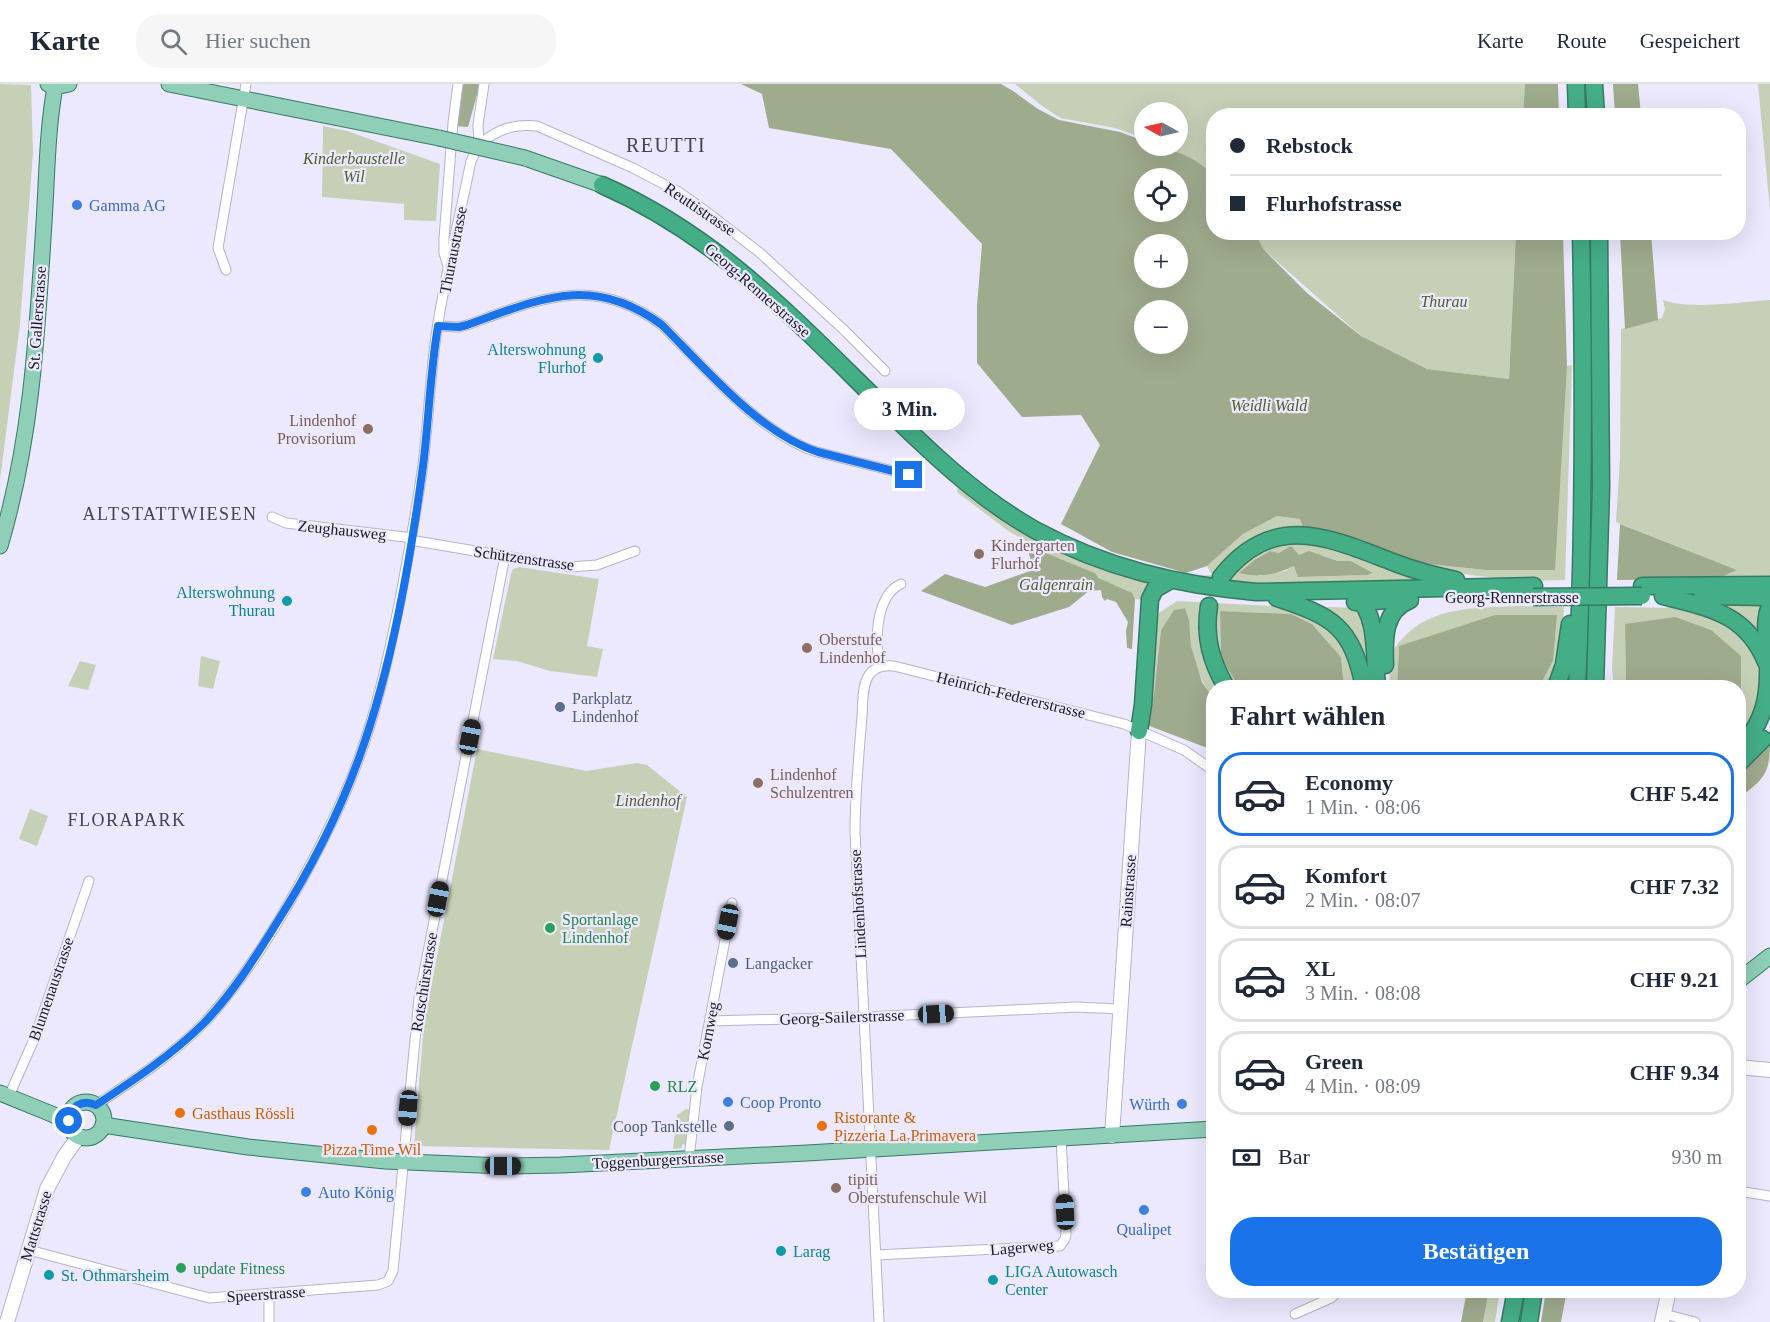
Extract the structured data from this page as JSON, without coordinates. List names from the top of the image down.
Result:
{
  "streets": {
    "highway": ["Georg-Rennerstrasse"],
    "main road": ["St. Gallerstrasse", "Toggenburgerstrasse"],
    "street": [
      "Reuttistrasse",
      "Thuraustrasse",
      "Zeughausweg",
      "Schützenstrasse",
      "Heinrich-Federerstrasse",
      "Rainstrasse",
      "Lindenhofstrasse",
      "Rotschürstrasse",
      "Blumenaustrasse",
      "Georg-Sailerstrasse",
      "Kornweg",
      "Mattstrasse",
      "Lagerweg",
      "Speerstrasse"
    ]
  },
  "crossings": [
    ["Reuttistrasse", "Thuraustrasse"],
    ["Thuraustrasse", "Zeughausweg"],
    ["Thuraustrasse", "Schützenstrasse"],
    ["Thuraustrasse", "Toggenburgerstrasse"],
    ["Thuraustrasse", "Mattstrasse"],
    ["Zeughausweg", "Schützenstrasse"],
    ["Schützenstrasse", "Rotschürstrasse"],
    ["Heinrich-Federerstrasse", "Rainstrasse"],
    ["Heinrich-Federerstrasse", "Lindenhofstrasse"],
    ["Rainstrasse", "Georg-Sailerstrasse"],
    ["Rainstrasse", "Toggenburgerstrasse"],
    ["Lindenhofstrasse", "Georg-Sailerstrasse"],
    ["Lindenhofstrasse", "Toggenburgerstrasse"],
    ["Lindenhofstrasse", "Lagerweg"],
    ["Rotschürstrasse", "Toggenburgerstrasse"],
    ["Rotschürstrasse", "Speerstrasse"],
    ["Georg-Sailerstrasse", "Kornweg"],
    ["Kornweg", "Toggenburgerstrasse"],
    ["Toggenburgerstrasse", "Mattstrasse"],
    ["Toggenburgerstrasse", "Lagerweg"],
    ["Toggenburgerstrasse", "Speerstrasse"],
    ["Mattstrasse", "Speerstrasse"]
  ],
  "districts": ["REUTTI", "ALTSTATTWIESEN", "FLORAPARK"],
  "parks": [
    "Kinderbaustelle Wil",
    "Thurau",
    "Weidli Wald",
    "Galgenrain",
    "Lindenhof"
  ],
  "places": [
    "Gamma AG",
    "Alterswohnung Flurhof",
    "Lindenhof Provisorium",
    "Kindergarten Flurhof",
    "Alterswohnung Thurau",
    "Oberstufe Lindenhof",
    "Parkplatz Lindenhof",
    "Lindenhof Schulzentren",
    "Sportanlage Lindenhof",
    "Langacker",
    "RLZ",
    "Coop Pronto",
    "Würth",
    "Gasthaus Rössli",
    "Coop Tankstelle",
    "Ristorante & Pizzeria La Primavera",
    "Pizza Time Wil",
    "tipiti Oberstufenschule Wil",
    "Auto König",
    "Qualipet",
    "Larag",
    "update Fitness",
    "St. Othmarsheim",
    "LIGA Autowasch Center"
  ],
  "north": "left",
  "page": {
    "header": "Karte",
    "search": "Hier suchen",
    "nav": ["Karte", "Route", "Gespeichert"],
    "map_buttons": ["+", "−"],
    "banner": ["Rebstock", "Flurhofstrasse"],
    "bubble": "3 Min.",
    "heading": "Fahrt wählen",
    "list": [
      {
        "name": "Economy",
        "note": "1 Min. · 08:06",
        "value": "CHF 5.42"
      },
      {
        "name": "Komfort",
        "note": "2 Min. · 08:07",
        "value": "CHF 7.32"
      },
      {
        "name": "XL",
        "note": "3 Min. · 08:08",
        "value": "CHF 9.21"
      },
      {
        "name": "Green",
        "note": "4 Min. · 08:09",
        "value": "CHF 9.34"
      }
    ],
    "pay": ["Bar", "930 m"],
    "buttons": "Bestätigen"
  }
}
